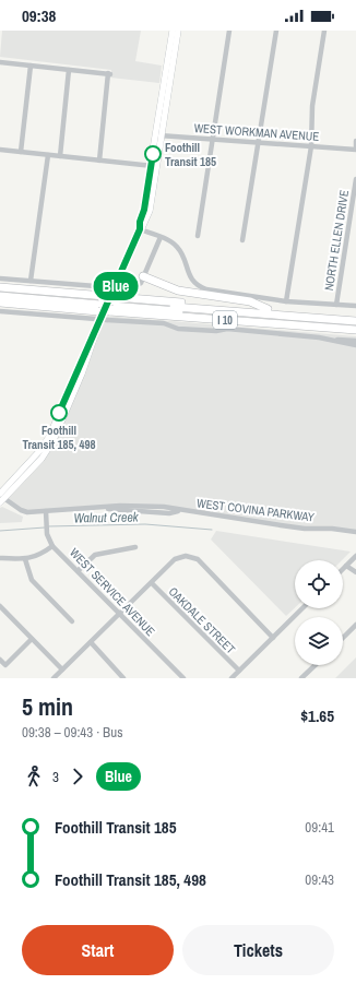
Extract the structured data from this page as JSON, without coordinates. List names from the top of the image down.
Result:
{
  "streets": {
    "highway": ["I 10"],
    "street": [
      "WEST WORKMAN AVENUE",
      "NORTH ELLEN DRIVE",
      "WEST COVINA PARKWAY",
      "WEST SERVICE AVENUE",
      "OAKDALE STREET"
    ]
  },
  "crossings": [
    ["WEST COVINA PARKWAY", "WEST SERVICE AVENUE"]
  ],
  "water": ["Walnut Creek"],
  "places": ["Foothill Transit 185", "Foothill Transit 185, 498"],
  "lines": ["bus line Blue"],
  "page": {
    "status": "09:38",
    "on_map": "Blue",
    "heading": ["5 min", "09:38 – 09:43 · Bus", "$1.65"],
    "legs": ["3", "Blue"],
    "list": [
      {
        "name": "Foothill Transit 185",
        "value": "09:41"
      },
      {
        "name": "Foothill Transit 185, 498",
        "value": "09:43"
      }
    ],
    "buttons": ["Start", "Tickets"]
  }
}
